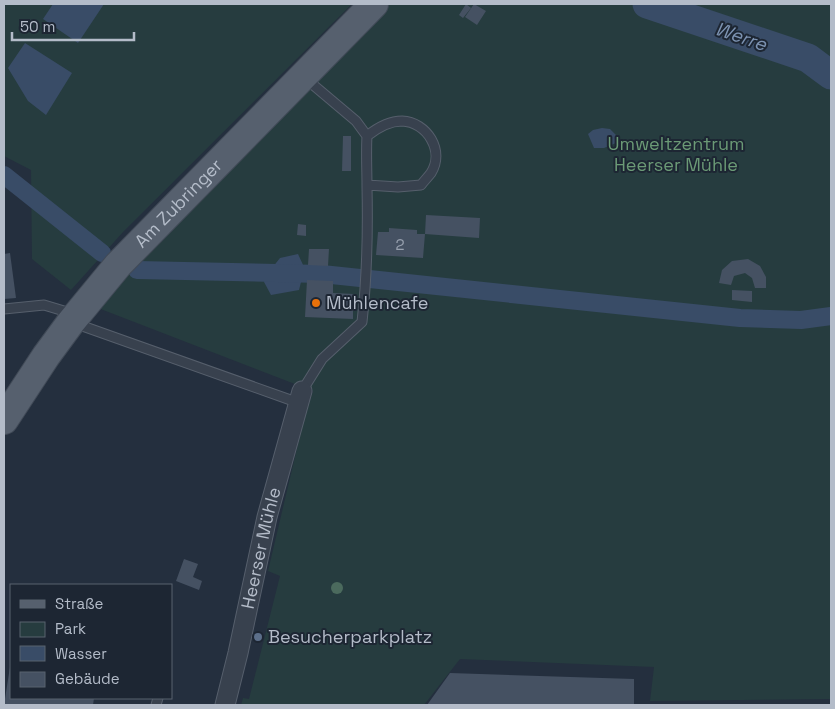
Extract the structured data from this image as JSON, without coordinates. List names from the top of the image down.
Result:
{
  "streets": {
    "main road": ["Am Zubringer"],
    "street": ["Heerser Mühle"]
  },
  "water": ["Werre"],
  "parks": ["Umweltzentrum Heerser Mühle"],
  "places": ["Mühlencafe", "Besucherparkplatz"],
  "house_numbers": ["2"],
  "legend": [
    "Straße",
    "Park",
    "Wasser",
    "Gebäude"
  ],
  "scale_bar": "50 m"
}
